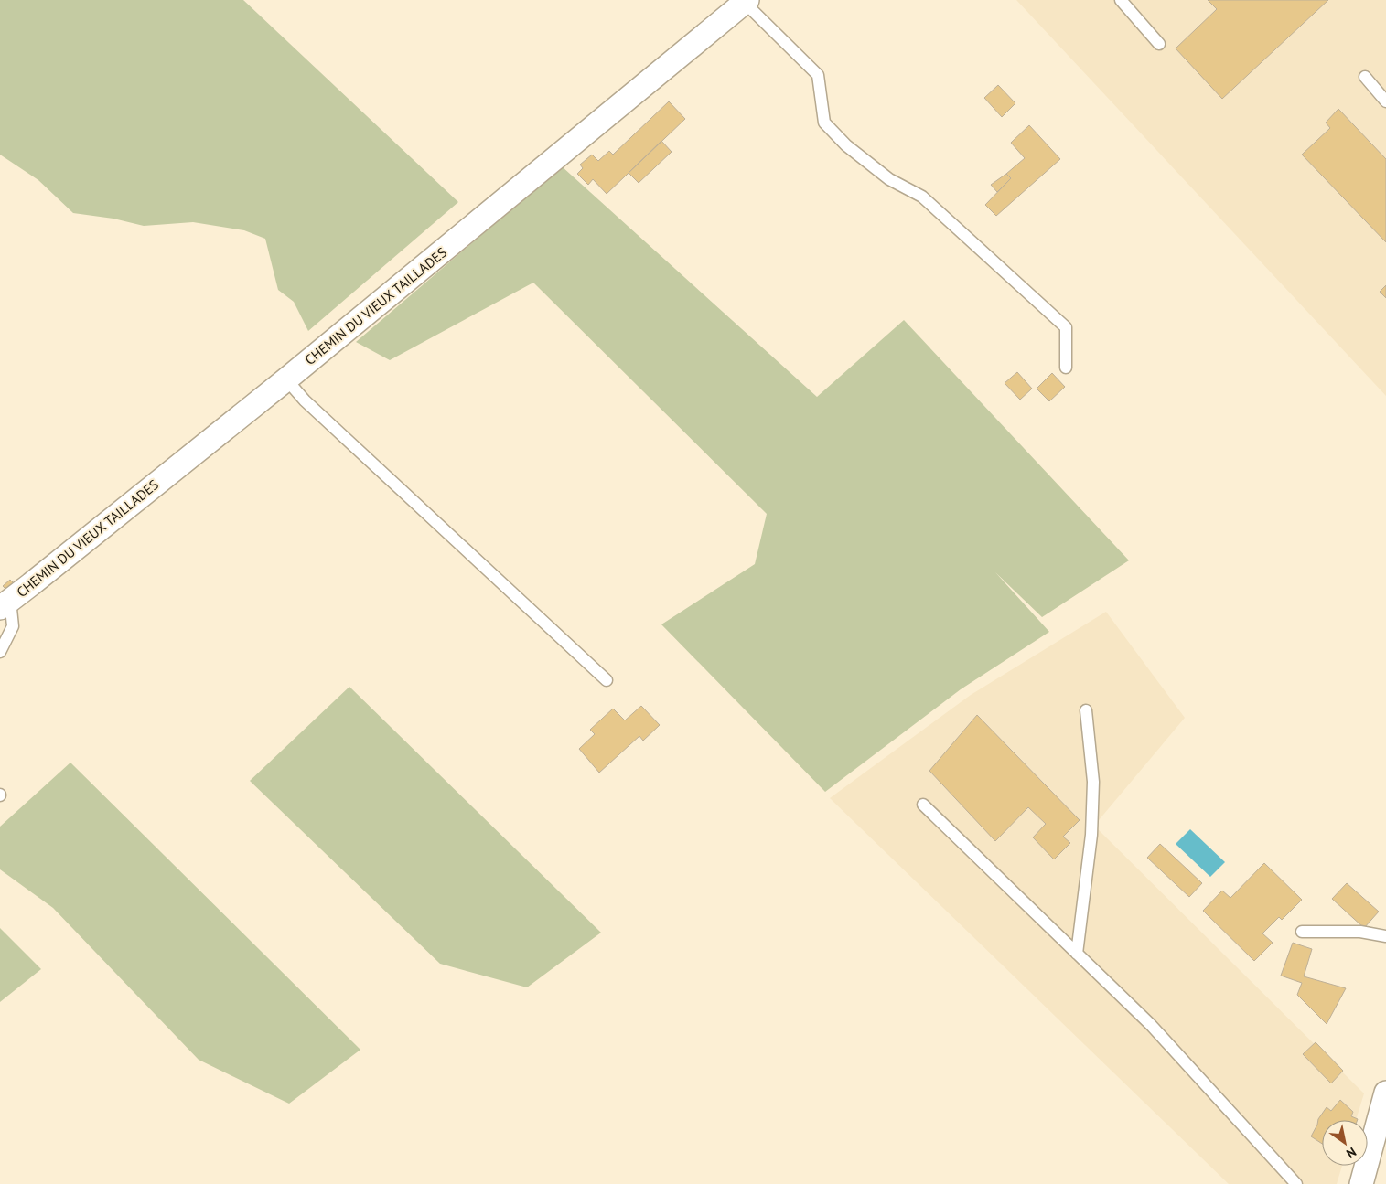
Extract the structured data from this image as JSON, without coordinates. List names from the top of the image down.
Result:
{
  "streets": {
    "street": ["CHEMIN DU VIEUX TAILLADES"]
  },
  "north": "bottom right"
}
